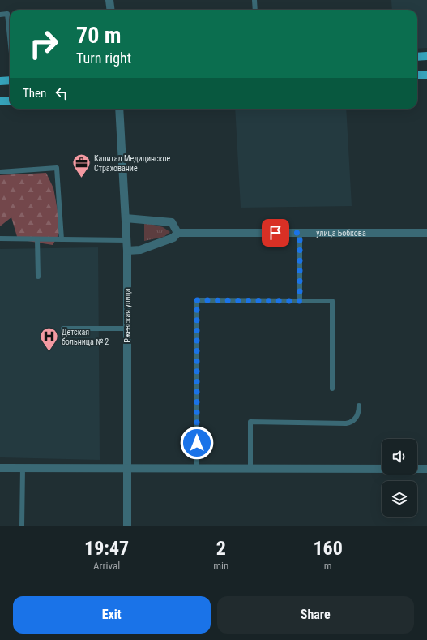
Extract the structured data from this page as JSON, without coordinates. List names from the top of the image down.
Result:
{
  "streets": {
    "street": ["улица Бобкова", "Ржевская улица"]
  },
  "places": {
    "office": ["Капитал Медицинское Страхование"],
    "hospital": ["Детская больница № 2"]
  },
  "page": {
    "turn": ["70 m", "Turn right"],
    "then": "Then",
    "eta": [
      "19:47",
      "Arrival",
      "2",
      "min",
      "160",
      "m"
    ],
    "buttons": ["Exit", "Share"]
  }
}
